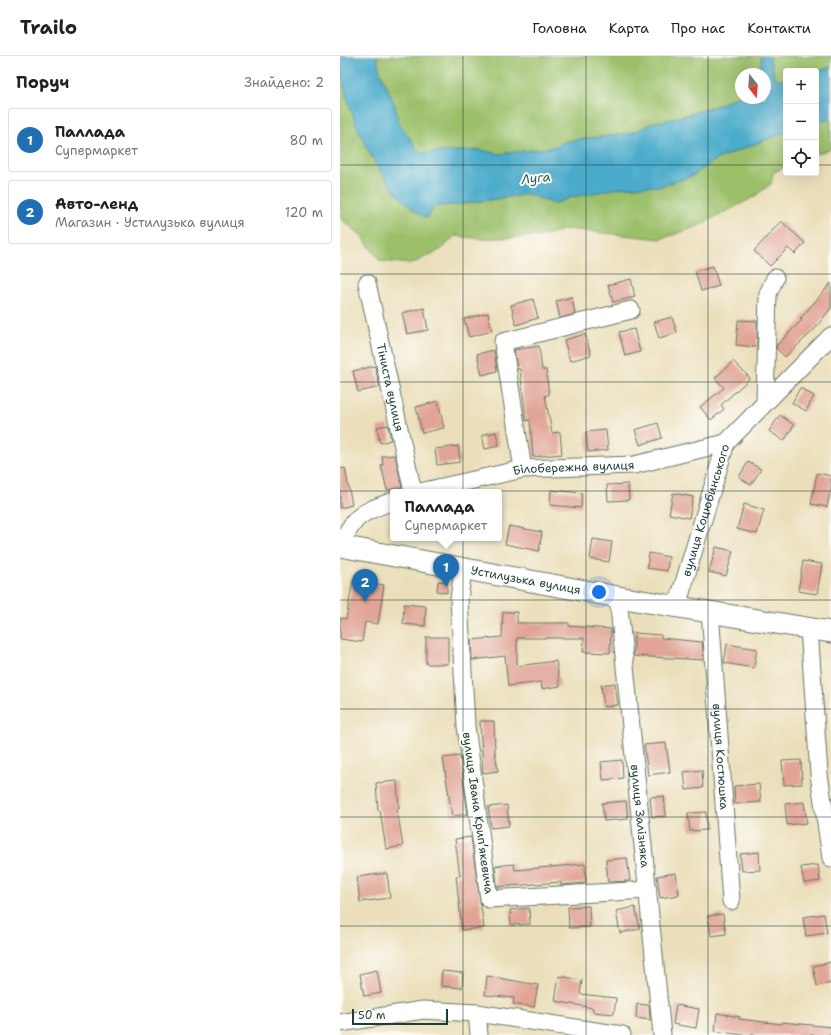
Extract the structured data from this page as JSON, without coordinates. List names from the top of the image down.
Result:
{
  "streets": {
    "main road": ["Устилузька вулиця"],
    "street": [
      "Тіниста вулиця",
      "Білобережна вулиця",
      "вулиця Коцюбинського",
      "вулиця Костюшка",
      "вулиця Івана Крипʼякевича",
      "вулиця Залізняка"
    ]
  },
  "crossings": [
    ["Білобережна вулиця", "вулиця Коцюбинського"],
    ["вулиця Коцюбинського", "Устилузька вулиця"],
    ["Устилузька вулиця", "вулиця Костюшка"],
    ["Устилузька вулиця", "вулиця Івана Крипʼякевича"],
    ["Устилузька вулиця", "вулиця Залізняка"],
    ["вулиця Івана Крипʼякевича", "вулиця Залізняка"]
  ],
  "water": ["Луга"],
  "scale_bar": "50 m",
  "north": "bottom",
  "page": {
    "header": "Trailo",
    "nav": [
      "Головна",
      "Карта",
      "Про нас",
      "Контакти"
    ],
    "heading": ["Поруч", "Знайдено: 2"],
    "map_buttons": ["+", "−"],
    "list": [
      {
        "mark": "1",
        "name": "Паллада",
        "note": "Супермаркет",
        "value": "80 m"
      },
      {
        "mark": "2",
        "name": "Авто-ленд",
        "note": "Магазин · Устилузька вулиця",
        "value": "120 m"
      }
    ],
    "popup": ["Паллада", "Супермаркет"],
    "pins": ["1", "2"],
    "scale": "50 m"
  }
}
